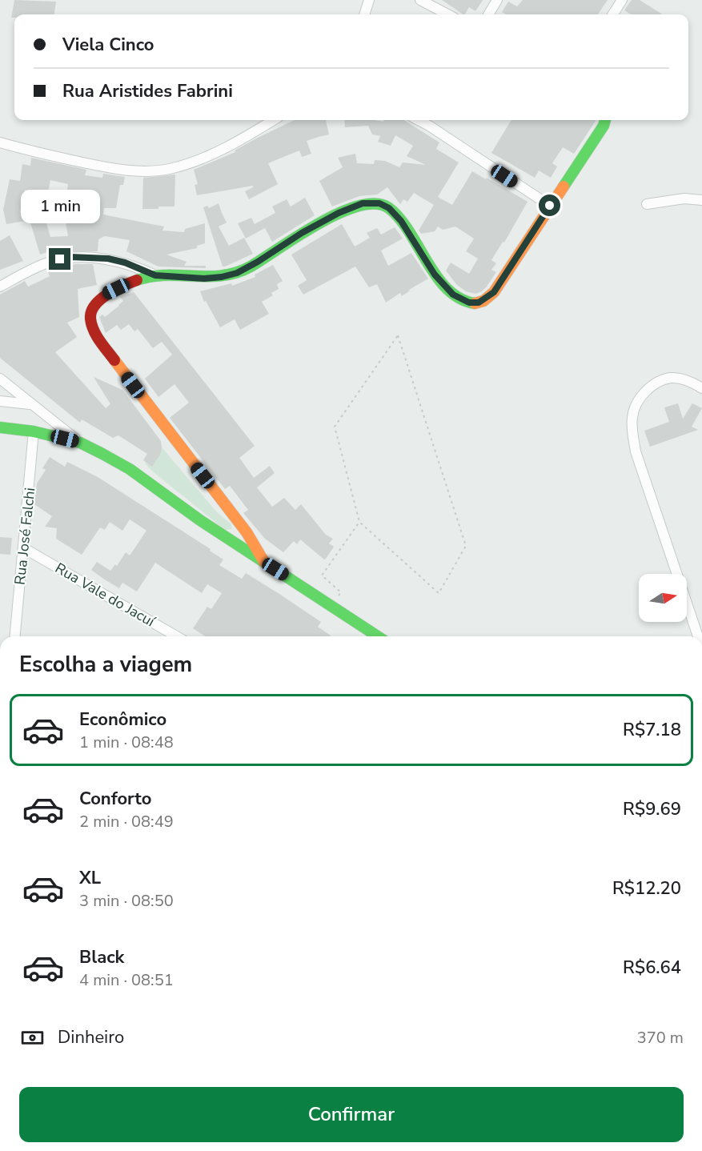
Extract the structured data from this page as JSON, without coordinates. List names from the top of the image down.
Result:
{
  "streets": {
    "street": ["Rua José Falchi", "Rua Vale do Jacuí"]
  },
  "crossings": [
    ["Rua José Falchi", "Rua Vale do Jacuí"]
  ],
  "north": "right",
  "page": {
    "banner": ["Viela Cinco", "Rua Aristides Fabrini"],
    "bubble": "1 min",
    "heading": "Escolha a viagem",
    "list": [
      {
        "name": "Econômico",
        "note": "1 min · 08:48",
        "value": "R$7.18"
      },
      {
        "name": "Conforto",
        "note": "2 min · 08:49",
        "value": "R$9.69"
      },
      {
        "name": "XL",
        "note": "3 min · 08:50",
        "value": "R$12.20"
      },
      {
        "name": "Black",
        "note": "4 min · 08:51",
        "value": "R$6.64"
      }
    ],
    "pay": ["Dinheiro", "370 m"],
    "buttons": "Confirmar"
  }
}
